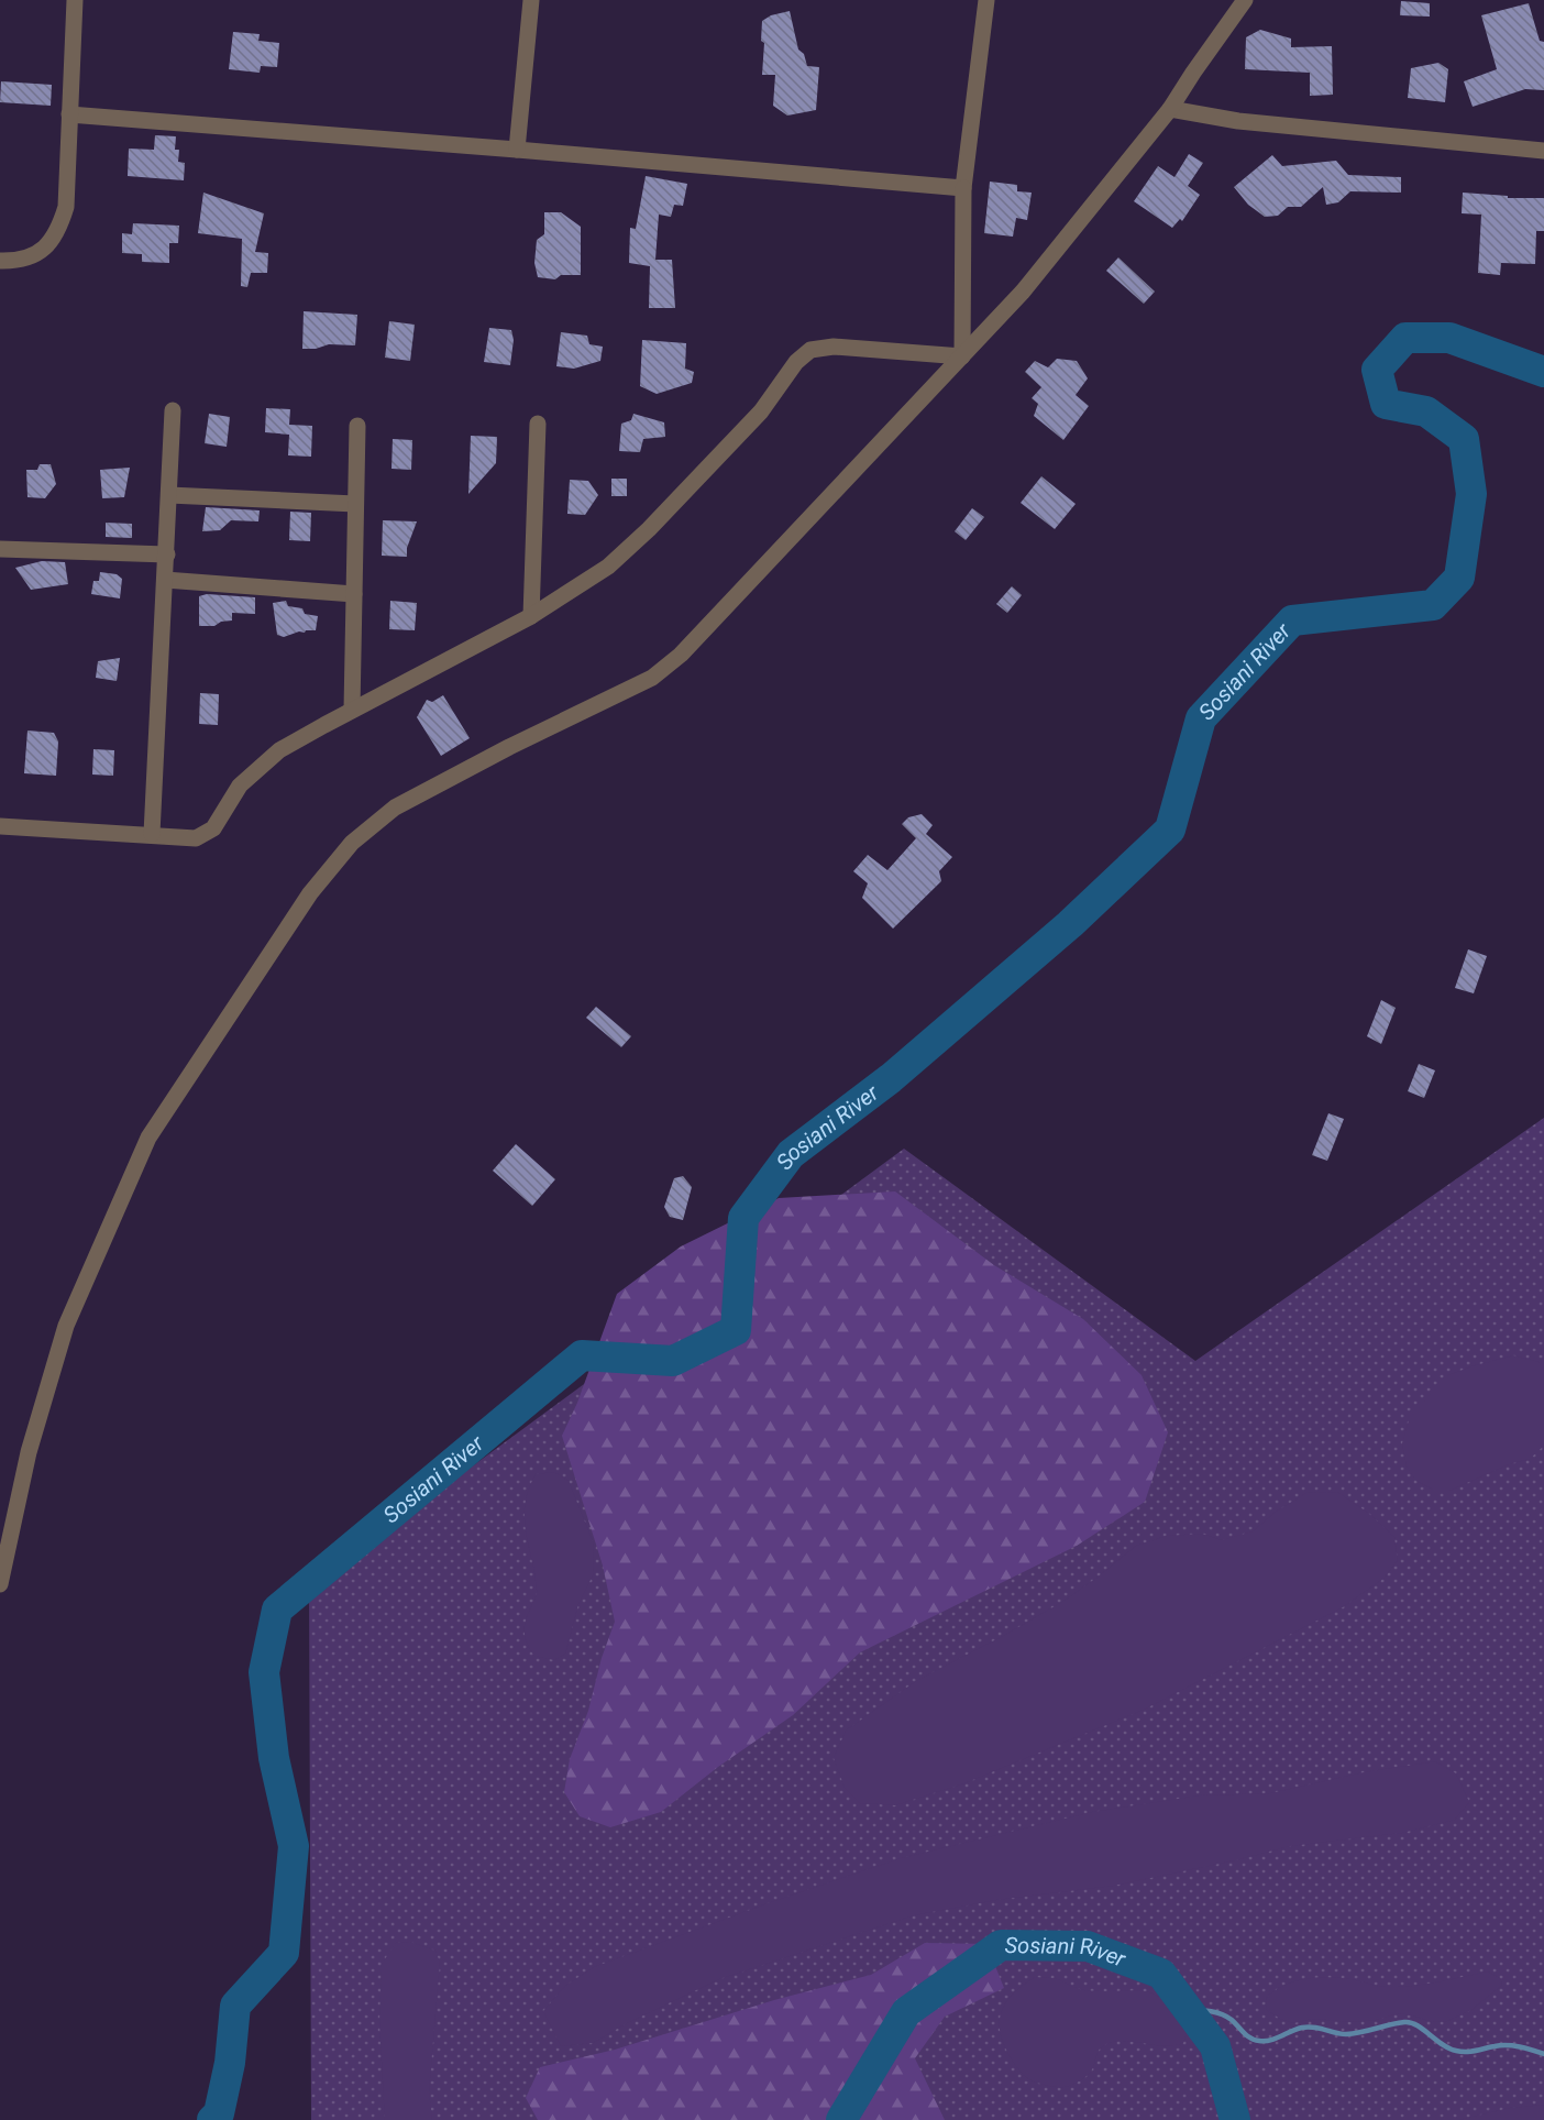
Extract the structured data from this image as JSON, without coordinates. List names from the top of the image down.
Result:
{
  "water": ["Sosiani River"]
}
